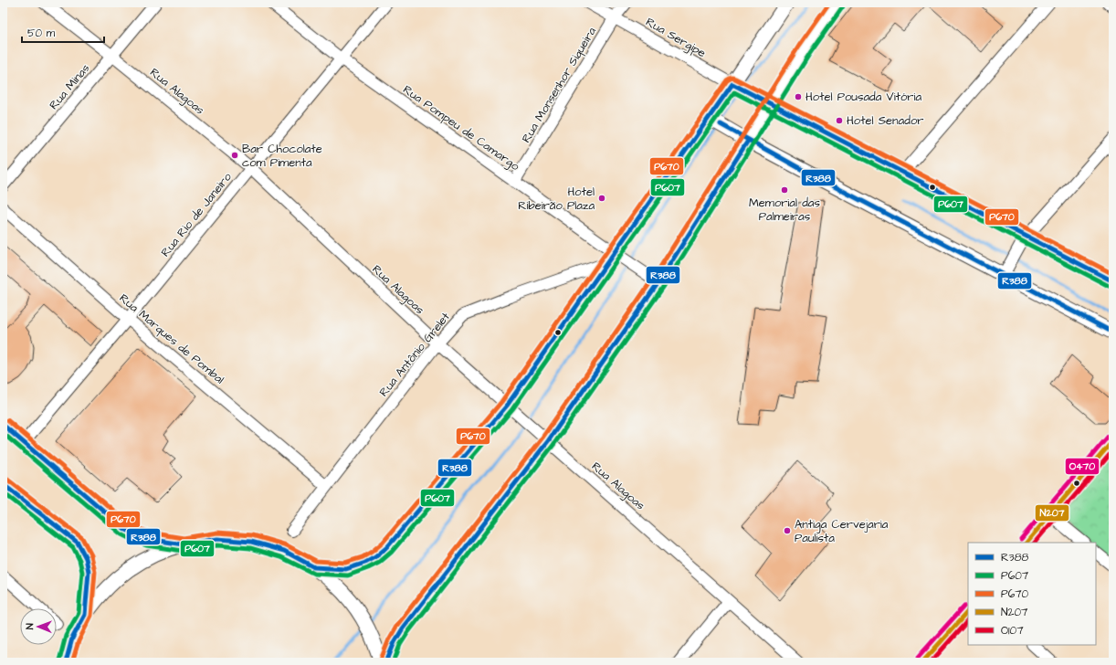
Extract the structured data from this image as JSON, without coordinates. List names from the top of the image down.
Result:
{
  "streets": {
    "street": [
      "Rua Sergipe",
      "Rua Monsenhor Siqueira",
      "Rua Minas",
      "Rua Alagoas",
      "Rua Pompeu de Camargo",
      "Rua Rio de Janeiro",
      "Rua Marques de Pombal",
      "Rua Antônio Grelet"
    ]
  },
  "crossings": [
    ["Rua Sergipe", "Rua Monsenhor Siqueira"],
    ["Rua Monsenhor Siqueira", "Rua Pompeu de Camargo"],
    ["Rua Minas", "Rua Alagoas"],
    ["Rua Alagoas", "Rua Rio de Janeiro"],
    ["Rua Alagoas", "Rua Antônio Grelet"],
    ["Rua Pompeu de Camargo", "Rua Rio de Janeiro"],
    ["Rua Rio de Janeiro", "Rua Marques de Pombal"],
    ["Rua Marques de Pombal", "Rua Antônio Grelet"]
  ],
  "places": [
    "Hotel Pousada Vitória",
    "Hotel Senador",
    "Bar Chocolate com Pimenta",
    "Memorial das Palmeiras",
    "Hotel Ribeirão Plaza",
    "Antiga Cervejaria Paulista"
  ],
  "lines": [
    "transit line P670",
    "transit line P607",
    "transit line R388",
    "transit line O470",
    "transit line N207",
    "transit line O107"
  ],
  "legend": [
    "R388",
    "P607",
    "P670",
    "N207",
    "O107"
  ],
  "scale_bar": "50 m",
  "north": "left"
}
